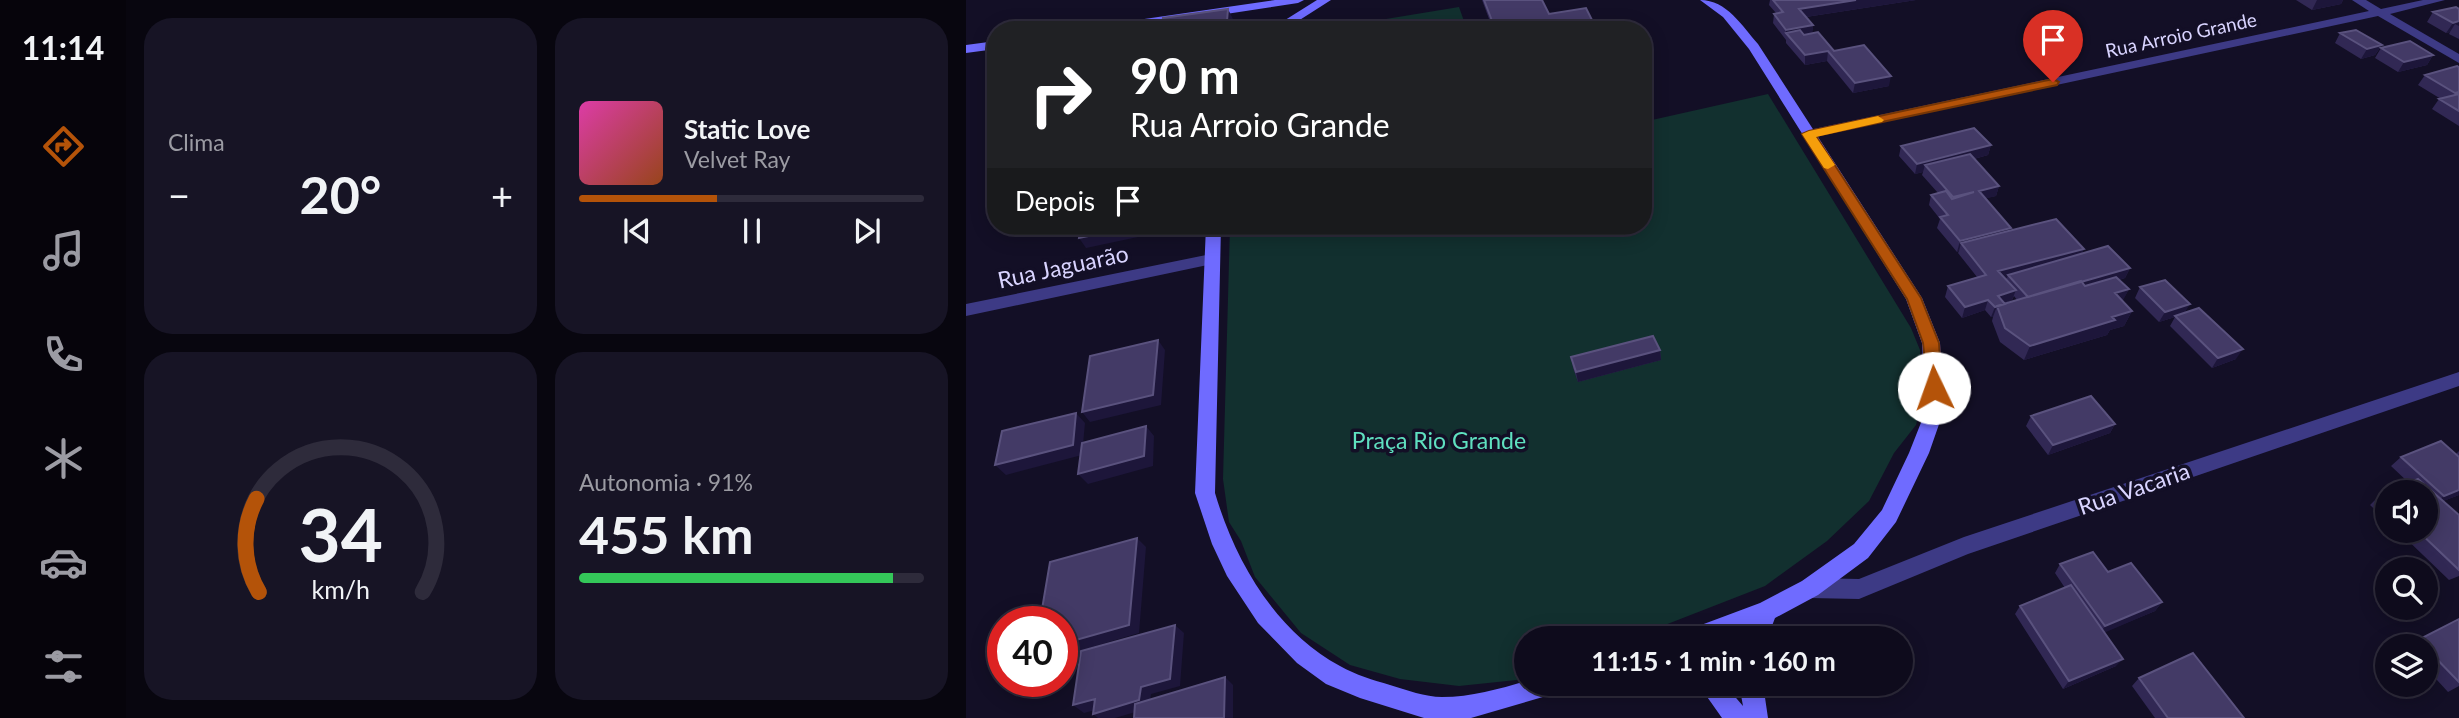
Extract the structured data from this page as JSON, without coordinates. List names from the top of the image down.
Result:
{
  "streets": {
    "street": ["Rua Arroio Grande", "Rua Jaguarão", "Rua Vacaria"]
  },
  "parks": ["Praça Rio Grande"],
  "page": {
    "tabs": "11:14",
    "tile": [
      "Clima",
      ["Autonomia · 91%", "455 km"]
    ],
    "turn": ["90 m", "Rua Arroio Grande"],
    "song": ["Static Love", "Velvet Ray"],
    "heat": ["−", "20°", "+"],
    "then": "Depois",
    "limit": "40",
    "trip": "11:15 · 1 min · 160 m",
    "gauge": ["34", "km/h"]
  }
}
